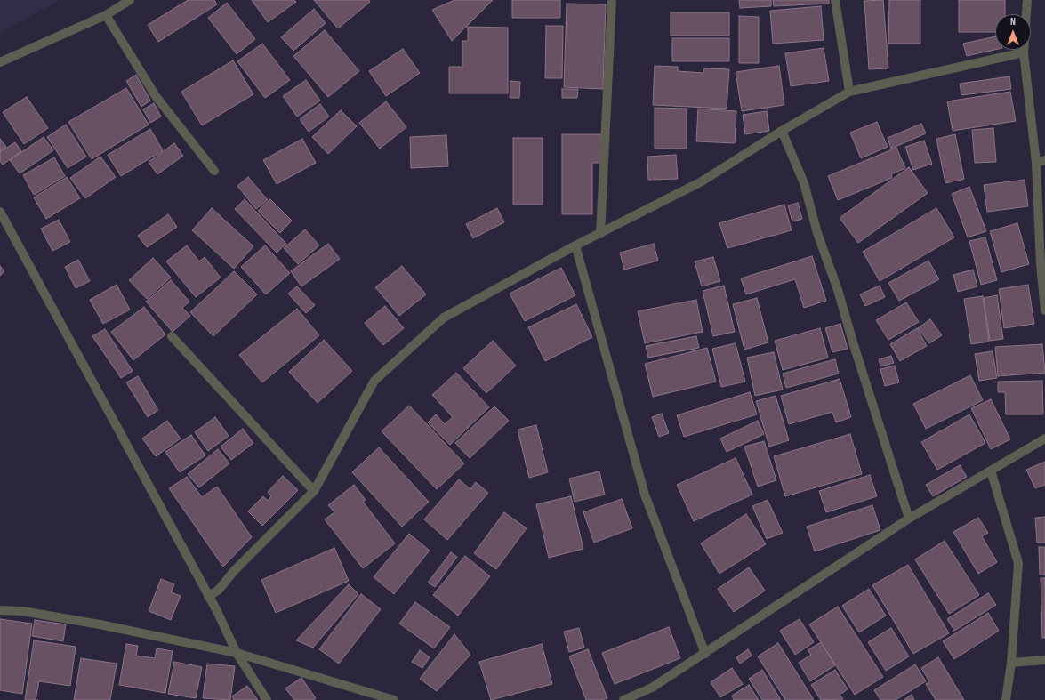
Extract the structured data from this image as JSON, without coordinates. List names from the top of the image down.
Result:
{
  "north": "top"
}
